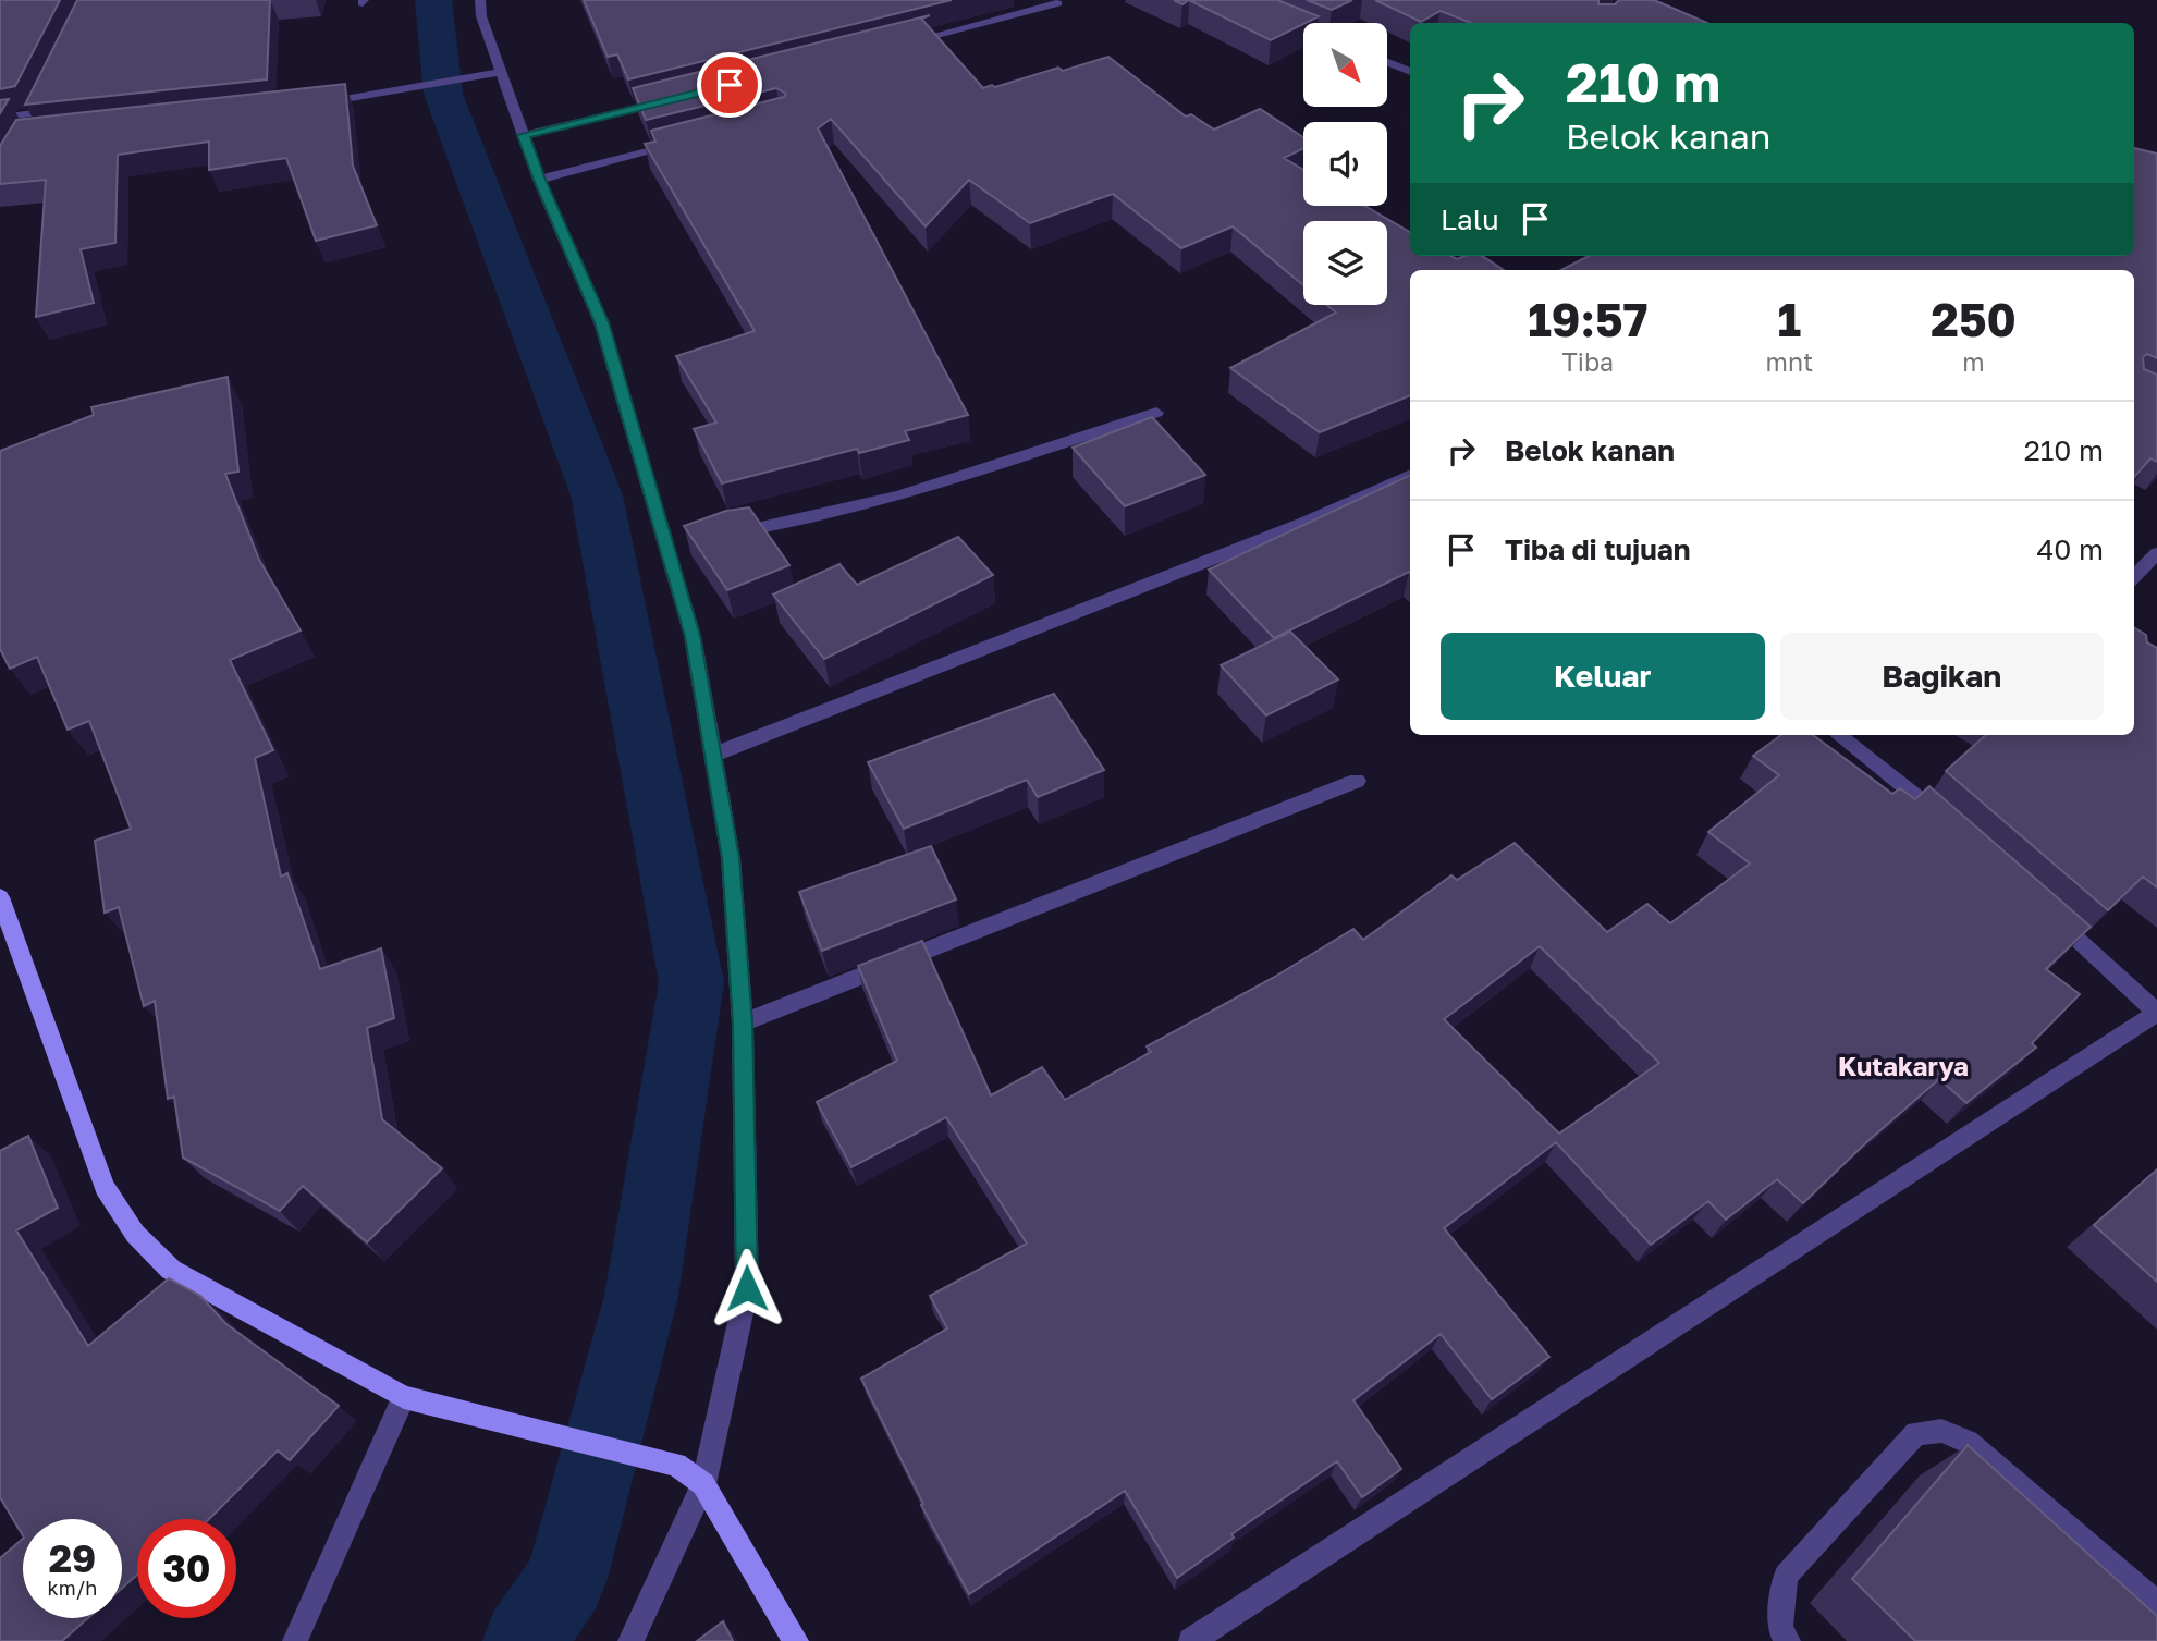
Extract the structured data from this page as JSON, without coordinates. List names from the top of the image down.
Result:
{
  "districts": ["Kutakarya"],
  "north": "bottom right",
  "page": {
    "turn": ["210 m", "Belok kanan"],
    "then": "Lalu",
    "eta": [
      "19:57",
      "Tiba",
      "1",
      "mnt",
      "250",
      "m"
    ],
    "list": [
      {
        "name": "Belok kanan",
        "value": "210 m"
      },
      {
        "name": "Tiba di tujuan",
        "value": "40 m"
      }
    ],
    "buttons": ["Keluar", "Bagikan"],
    "speed": "29 km/h",
    "limit": "30"
  }
}
